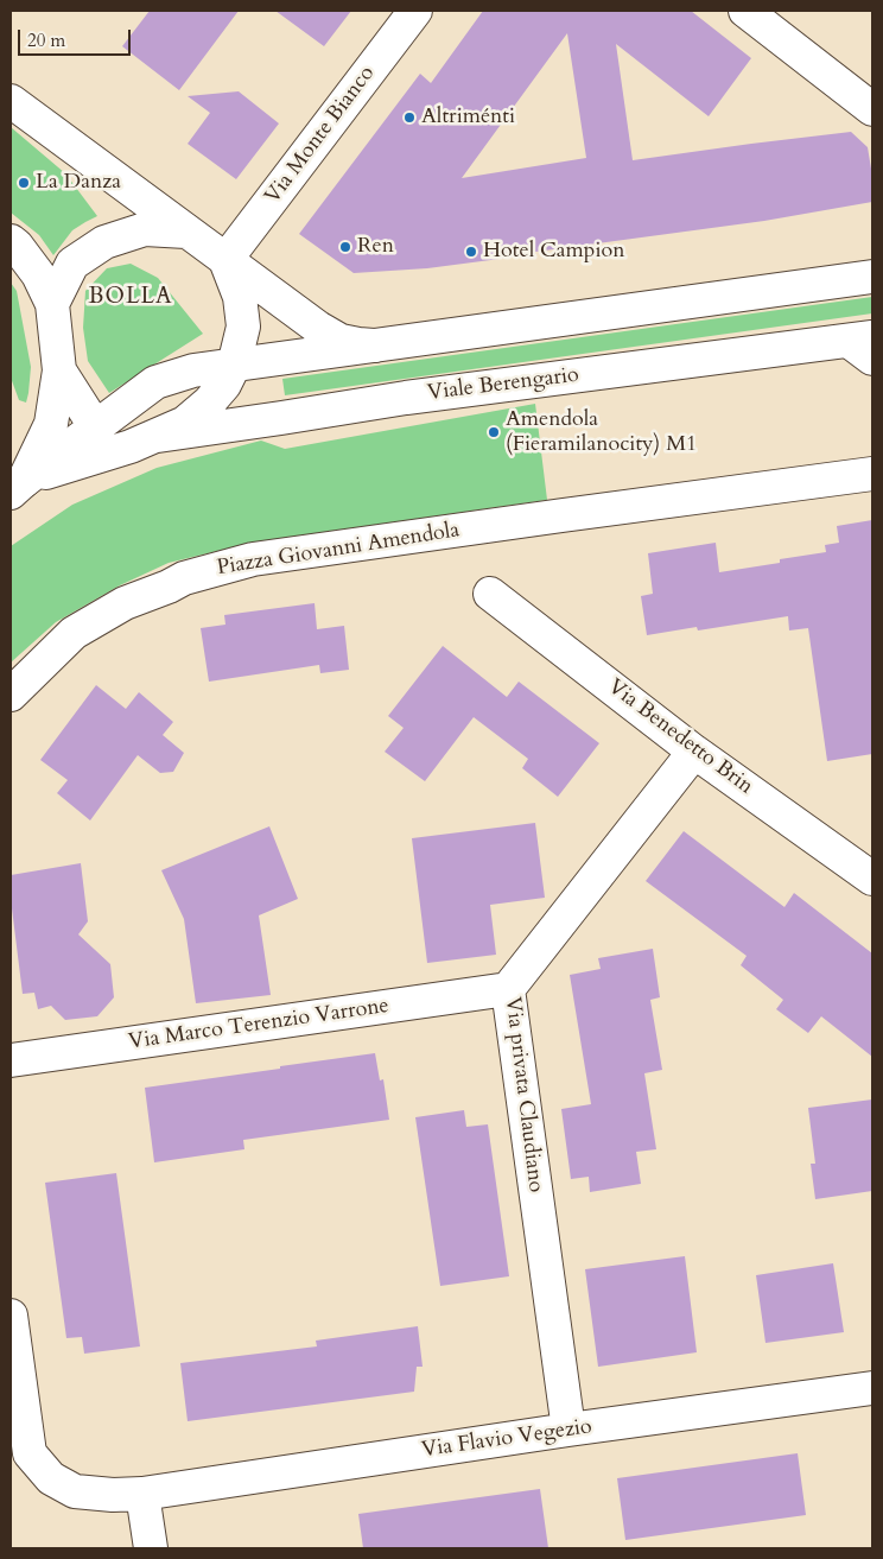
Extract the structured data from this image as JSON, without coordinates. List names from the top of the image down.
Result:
{
  "streets": {
    "street": [
      "Via Monte Bianco",
      "Viale Berengario",
      "Piazza Giovanni Amendola",
      "Via Benedetto Brin",
      "Via Marco Terenzio Varrone",
      "Via privata Claudiano",
      "Via Flavio Vegezio"
    ]
  },
  "crossings": [
    ["Via Benedetto Brin", "Via privata Claudiano"],
    ["Via Marco Terenzio Varrone", "Via privata Claudiano"],
    ["Via privata Claudiano", "Via Flavio Vegezio"]
  ],
  "districts": ["BOLLA"],
  "places": [
    "Altriménti",
    "La Danza",
    "Ren",
    "Hotel Campion",
    "Amendola (Fieramilanocity) M1"
  ],
  "scale_bar": "20 m"
}
